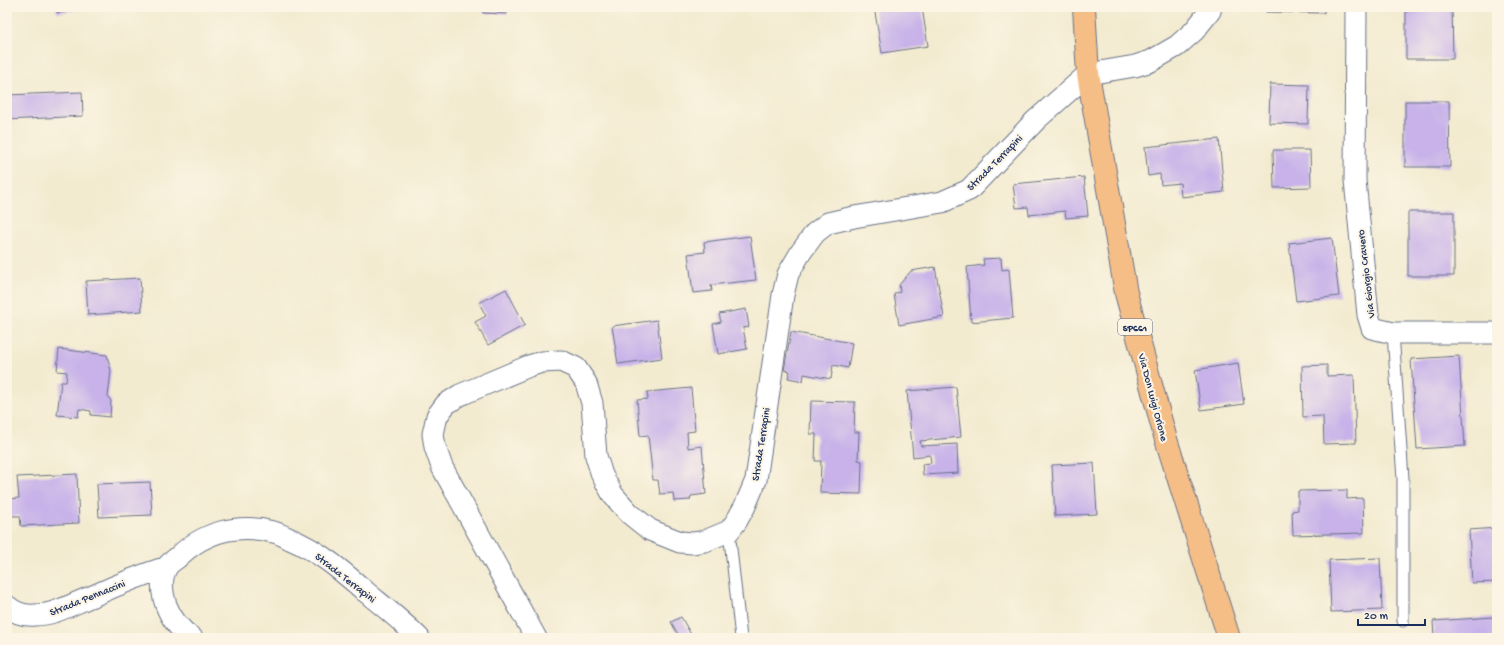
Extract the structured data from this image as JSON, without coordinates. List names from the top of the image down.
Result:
{
  "streets": {
    "main road": ["SP661", "Via Don Luigi Orione"],
    "street": ["Strada Terrapini", "Via Giorgio Cravero", "Strada Pennaccini"]
  },
  "crossings": [
    ["Strada Terrapini", "Via Don Luigi Orione"],
    ["Strada Terrapini", "Strada Pennaccini"]
  ],
  "scale_bar": "20 m"
}
